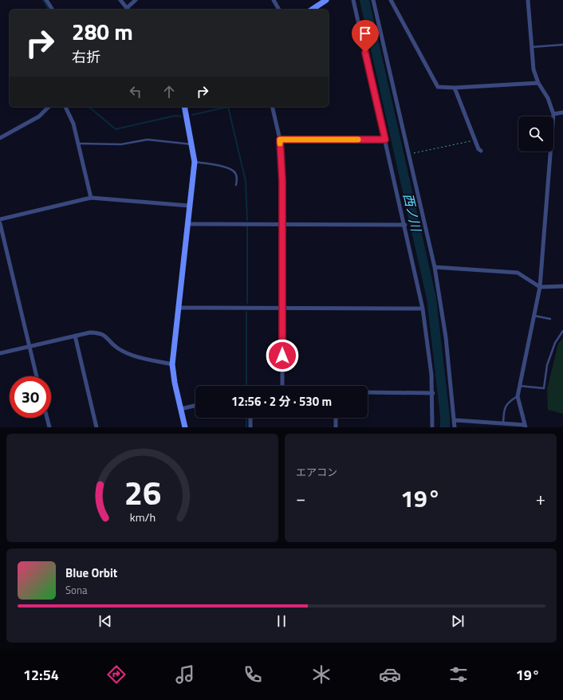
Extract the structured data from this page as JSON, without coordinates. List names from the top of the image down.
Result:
{
  "water": ["西ノ川"],
  "page": {
    "turn": ["280 m", "右折"],
    "limit": "30",
    "trip": "12:56 · 2 分 · 530 m",
    "tile": "エアコン",
    "heat": ["−", "19°", "+"],
    "song": ["Blue Orbit", "Sona"],
    "tabs": ["12:54", "19°"],
    "gauge": ["26", "km/h"]
  }
}
